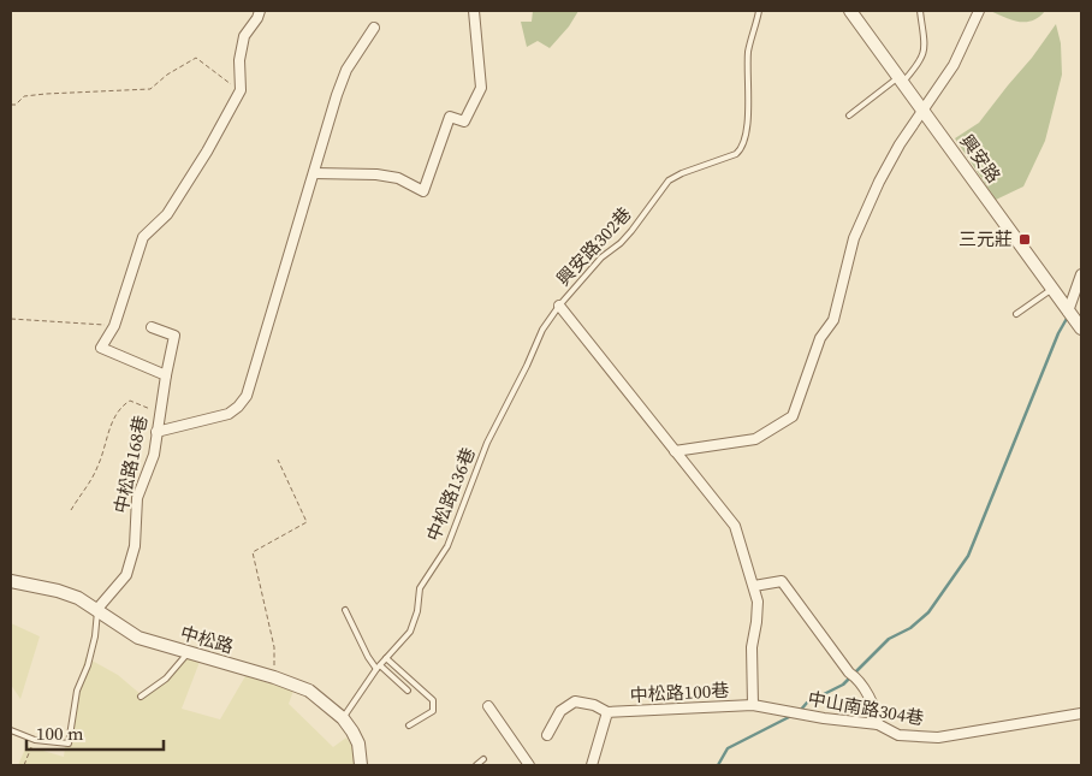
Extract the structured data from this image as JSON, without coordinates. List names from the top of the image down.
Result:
{
  "streets": {
    "street": [
      "興安路",
      "中松路168巷",
      "中松路",
      "中松路100巷",
      "中山南路304巷"
    ],
    "lane": ["興安路302巷", "中松路136巷"]
  },
  "crossings": [
    ["興安路302巷", "中松路136巷"],
    ["中松路168巷", "中松路"],
    ["中松路136巷", "中松路"],
    ["中松路100巷", "中山南路304巷"]
  ],
  "places": {
    "transit": ["三元莊"]
  },
  "scale_bar": "100 m"
}
